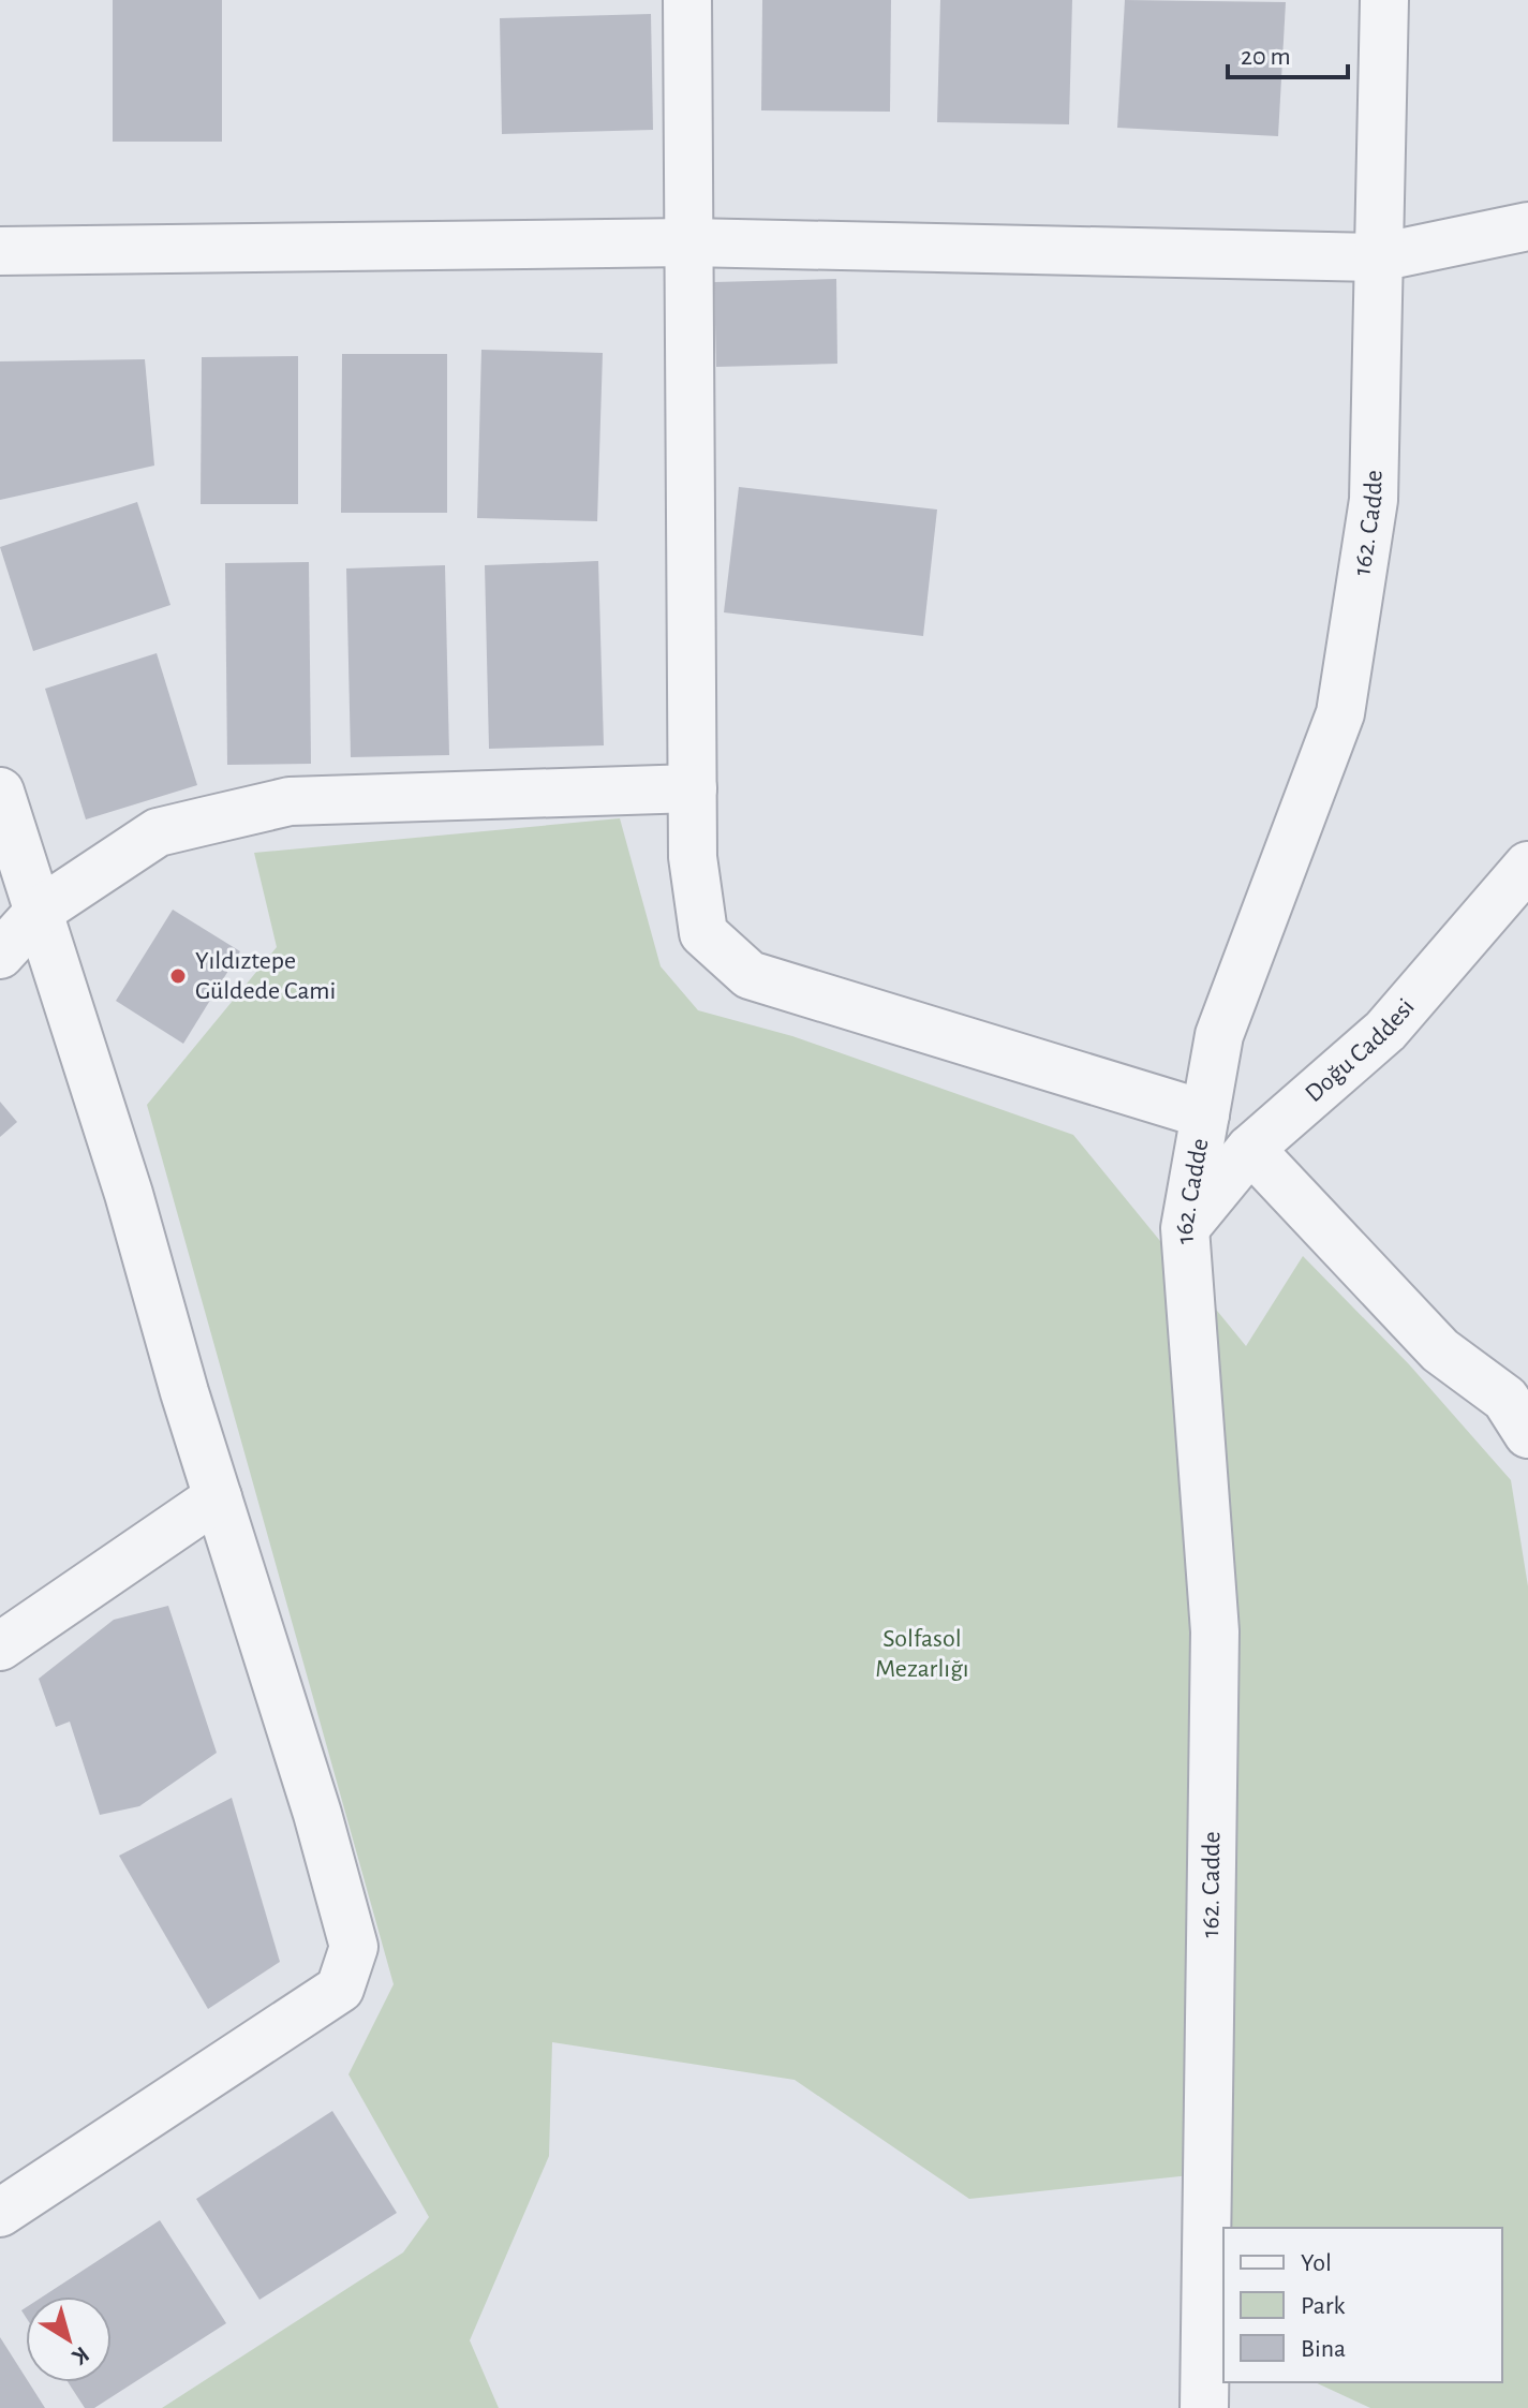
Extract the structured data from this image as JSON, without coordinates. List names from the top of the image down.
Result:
{
  "streets": {
    "street": ["162. Cadde", "Doğu Caddesi"]
  },
  "crossings": [
    ["162. Cadde", "Doğu Caddesi"]
  ],
  "parks": ["Solfasol Mezarlığı"],
  "places": ["Yıldıztepe Güldede Cami"],
  "legend": ["Yol", "Park", "Bina"],
  "scale_bar": "20 m",
  "north": "bottom right"
}
